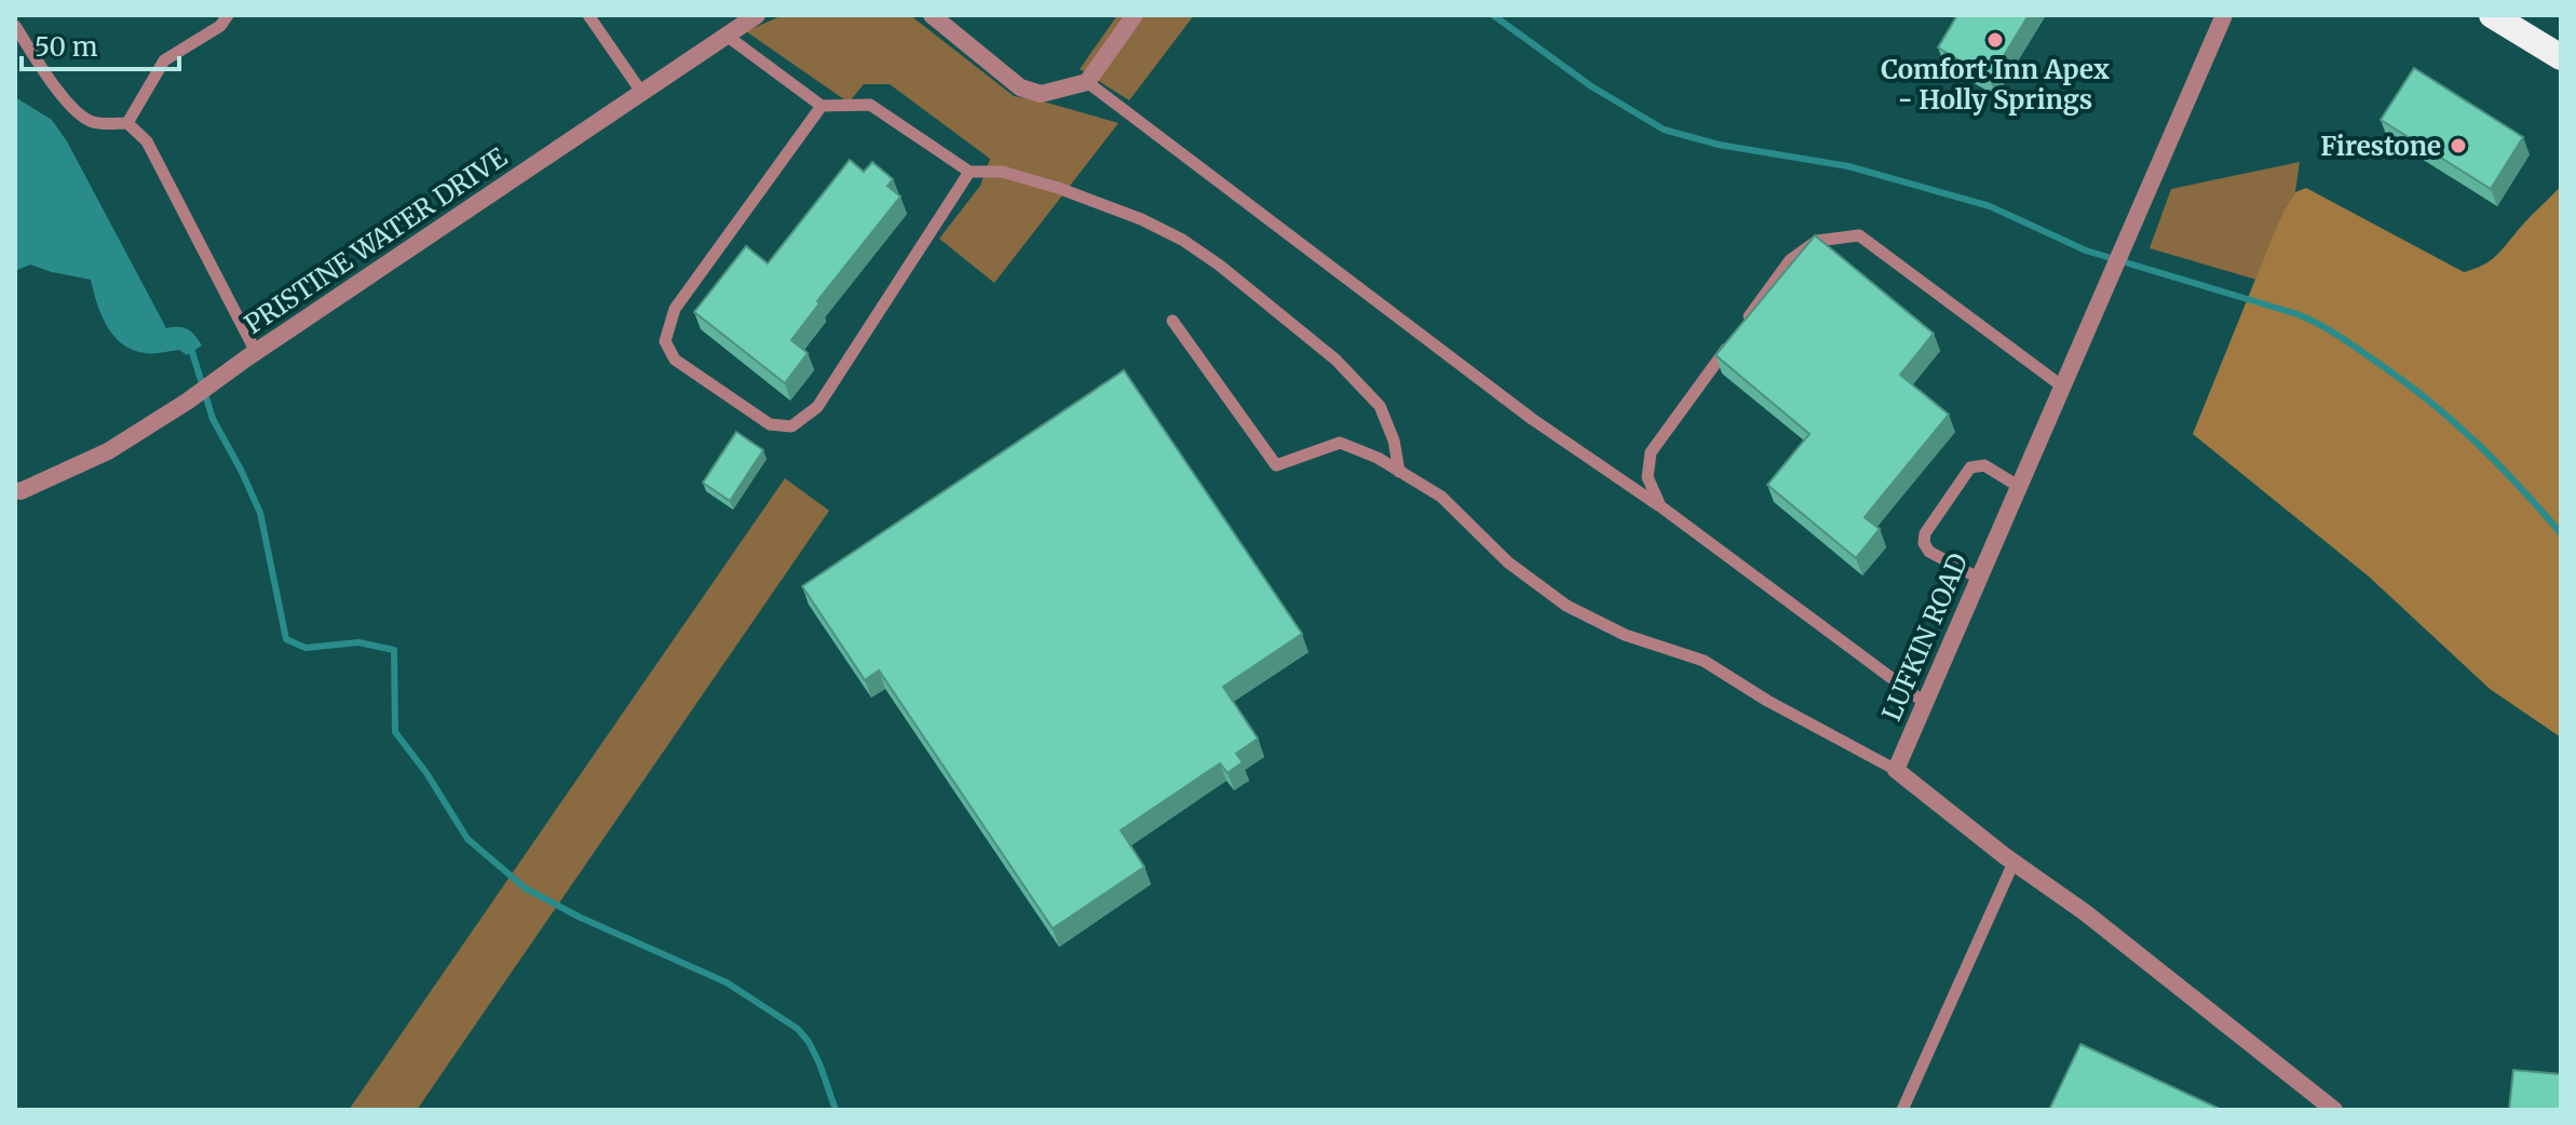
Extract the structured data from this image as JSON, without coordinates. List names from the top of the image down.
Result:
{
  "streets": {
    "street": ["PRISTINE WATER DRIVE", "LUFKIN ROAD"]
  },
  "places": ["Comfort Inn Apex - Holly Springs", "Firestone"],
  "scale_bar": "50 m"
}
